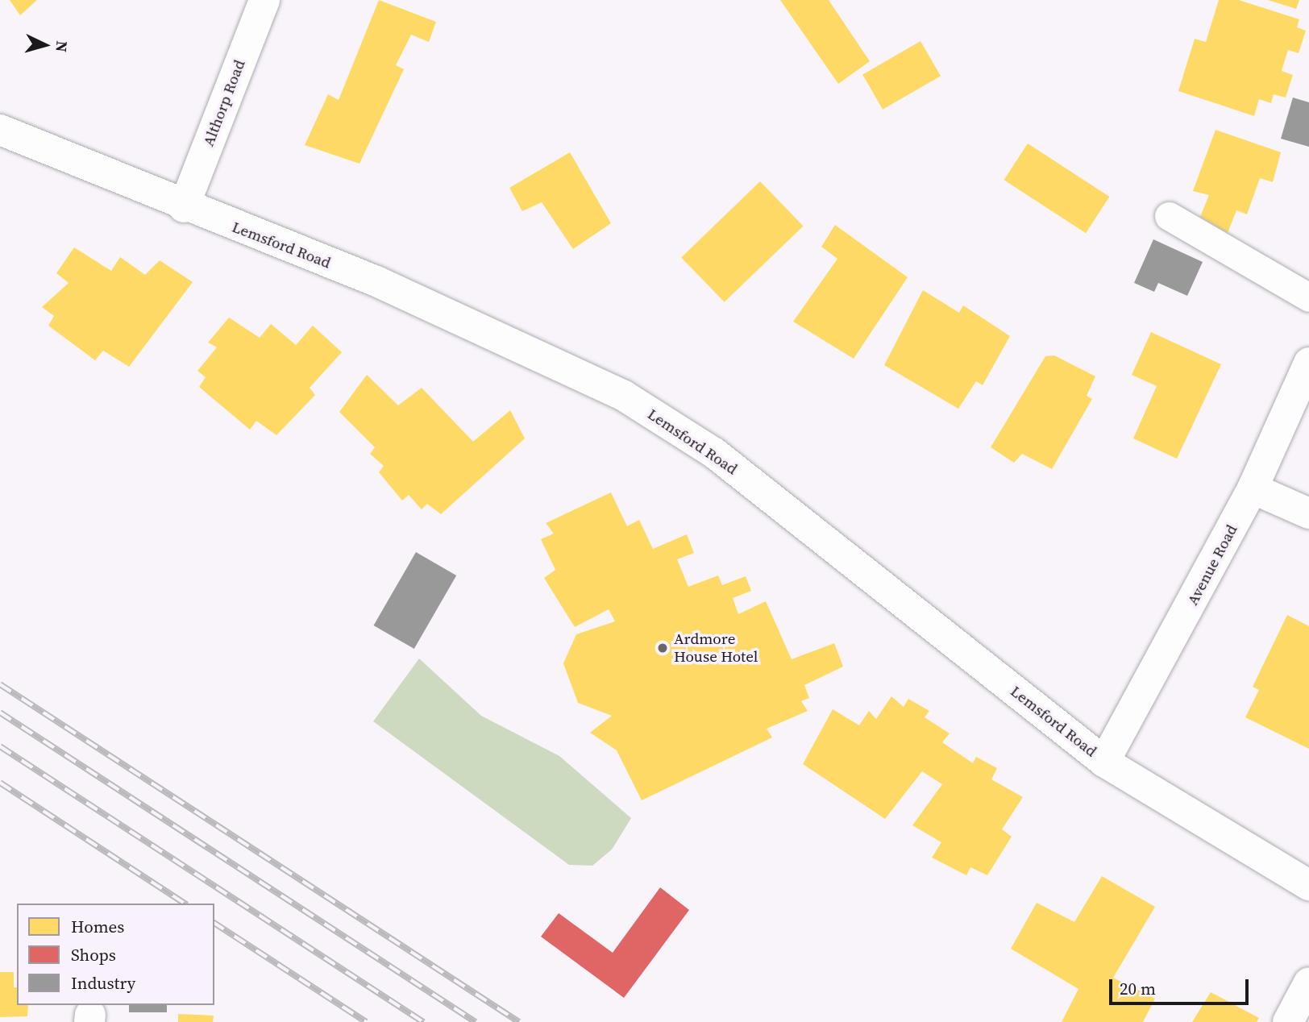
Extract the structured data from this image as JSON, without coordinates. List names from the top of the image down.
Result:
{
  "streets": {
    "street": ["Althorp Road", "Lemsford Road", "Avenue Road"]
  },
  "crossings": [
    ["Althorp Road", "Lemsford Road"],
    ["Lemsford Road", "Avenue Road"]
  ],
  "places": ["Ardmore House Hotel"],
  "legend": ["Homes", "Shops", "Industry"],
  "scale_bar": "20 m",
  "north": "right"
}
